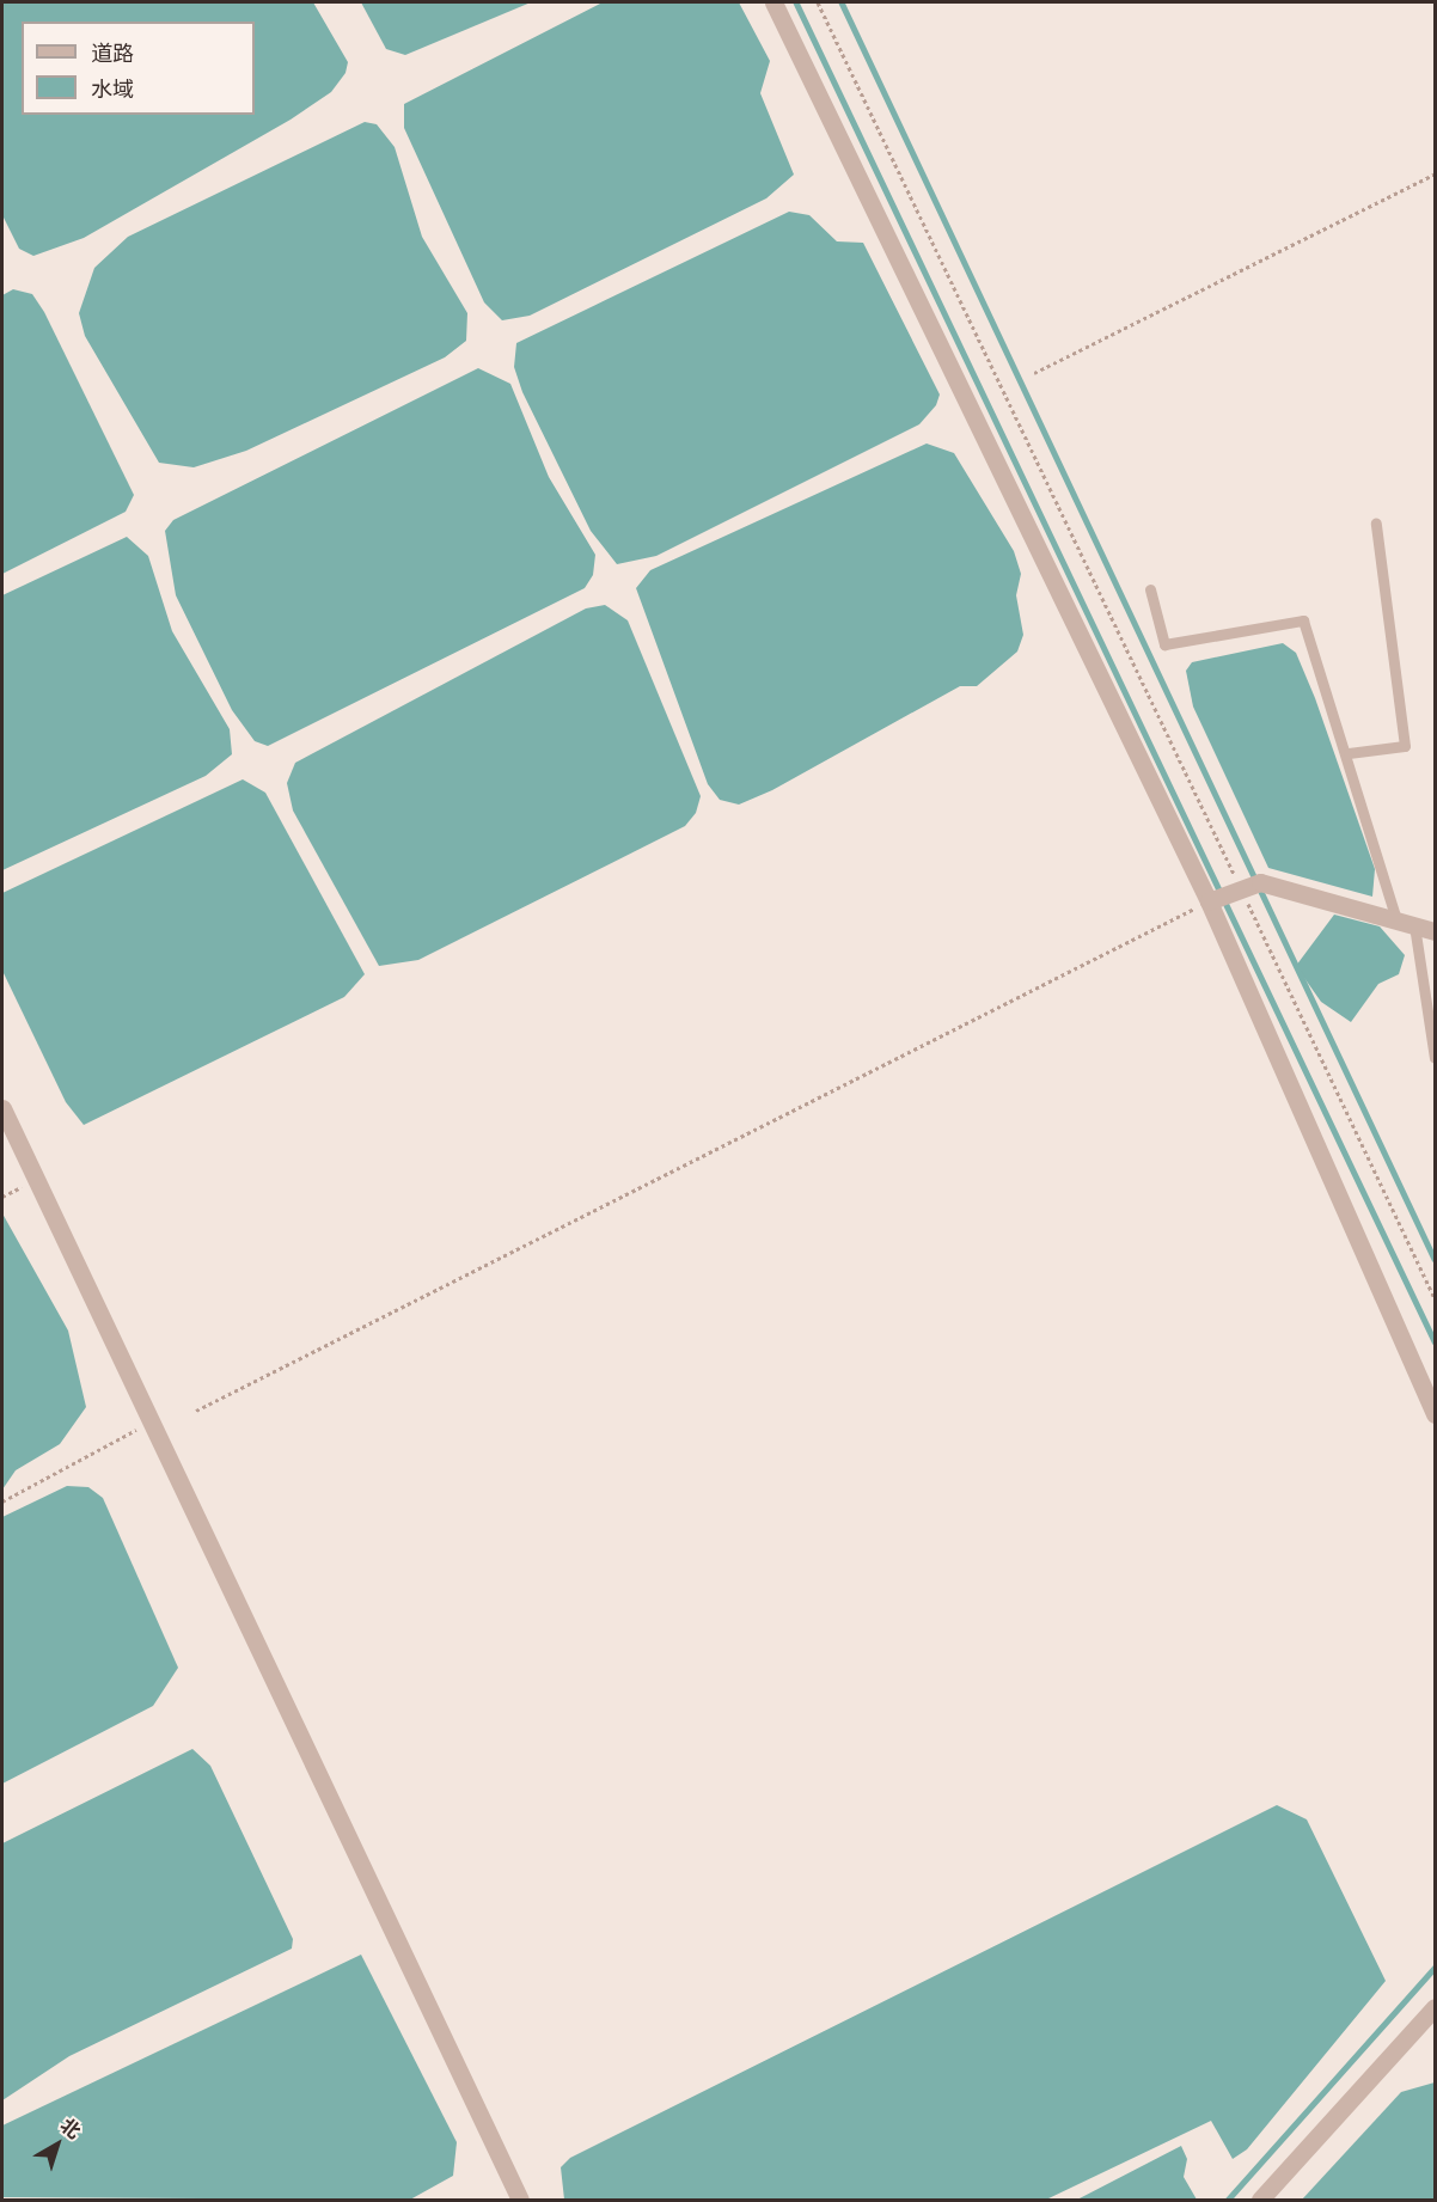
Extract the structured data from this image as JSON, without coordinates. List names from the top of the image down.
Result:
{
  "legend": ["道路", "水域"],
  "north": "top right"
}
